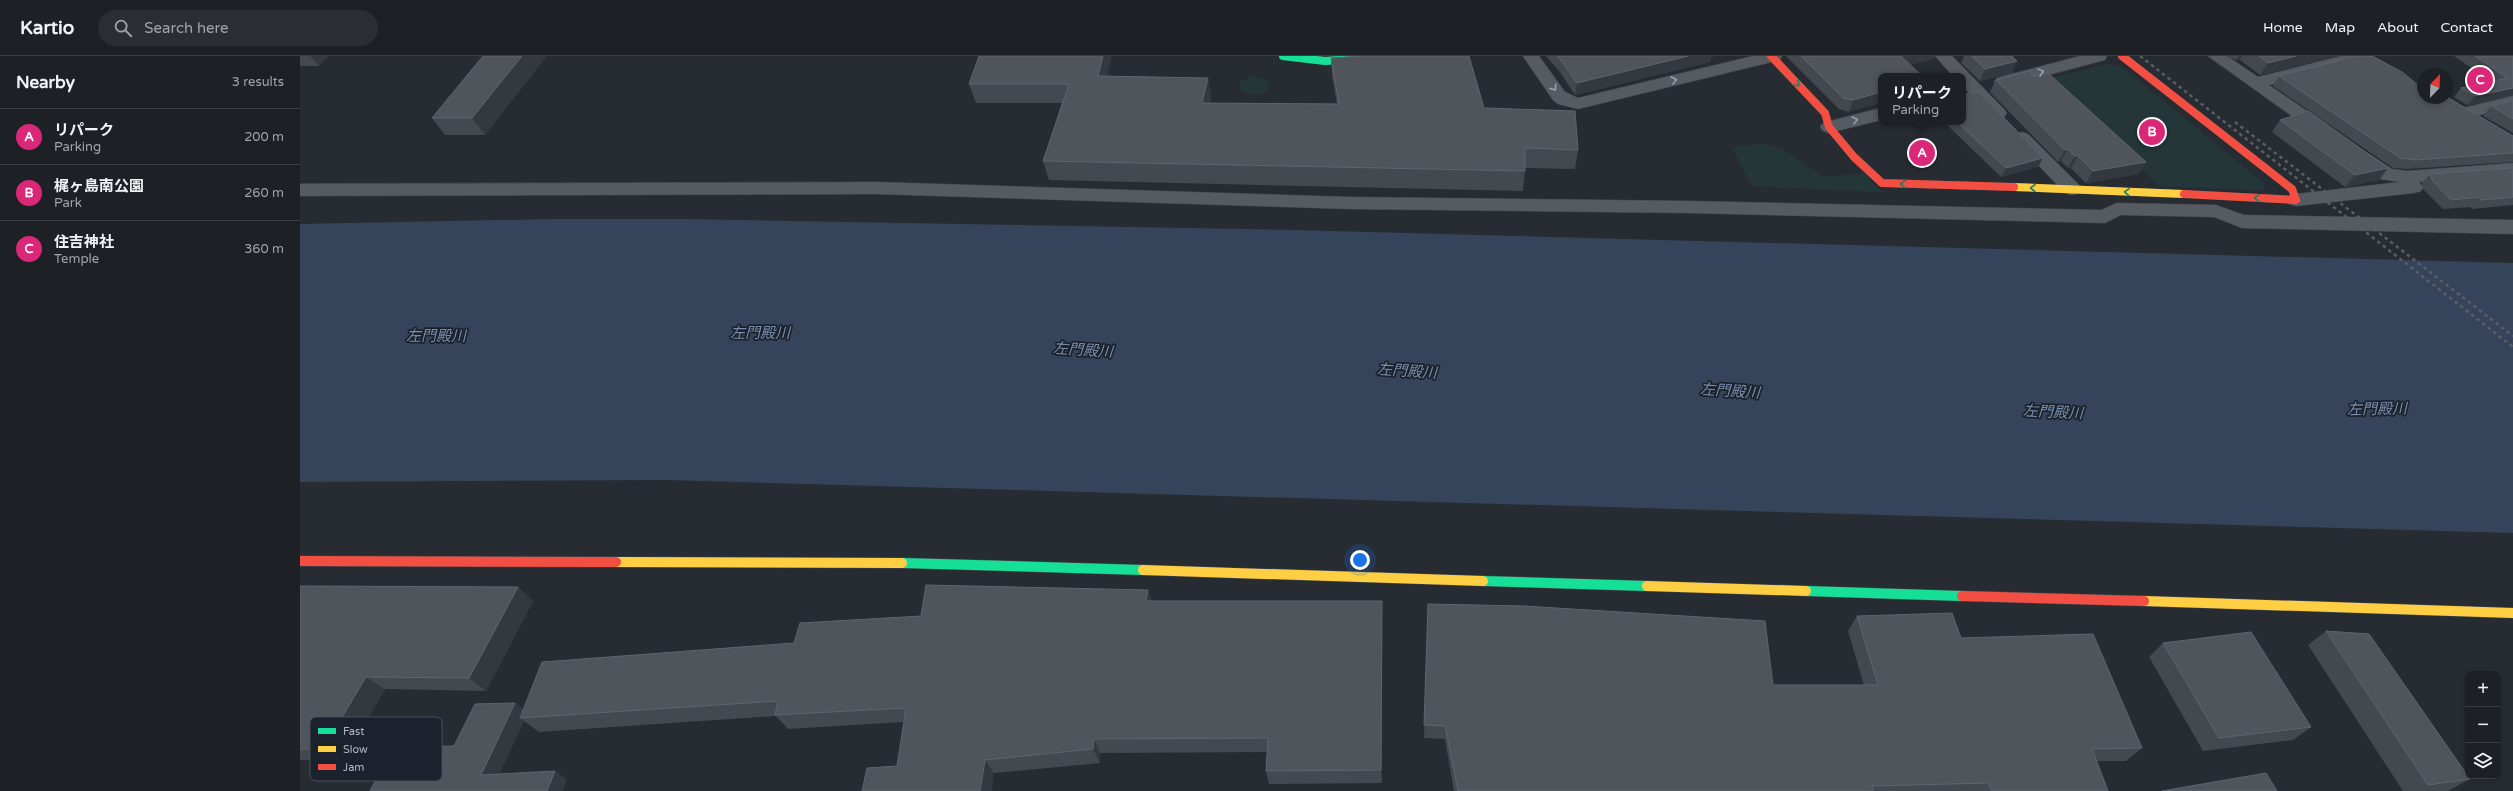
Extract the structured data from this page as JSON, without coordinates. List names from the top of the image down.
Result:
{
  "water": ["左門殿川"],
  "legend": ["Fast", "Slow", "Jam"],
  "north": "top right",
  "page": {
    "header": "Kartio",
    "search": "Search here",
    "nav": [
      "Home",
      "Map",
      "About",
      "Contact"
    ],
    "heading": ["Nearby", "3 results"],
    "pins": ["C", "B", "A"],
    "popup": ["リパーク", "Parking"],
    "list": [
      {
        "mark": "A",
        "name": "リパーク",
        "note": "Parking",
        "value": "200 m"
      },
      {
        "mark": "B",
        "name": "梶ヶ島南公園",
        "note": "Park",
        "value": "260 m"
      },
      {
        "mark": "C",
        "name": "住吉神社",
        "note": "Temple",
        "value": "360 m"
      }
    ],
    "map_buttons": ["+", "−"]
  }
}
